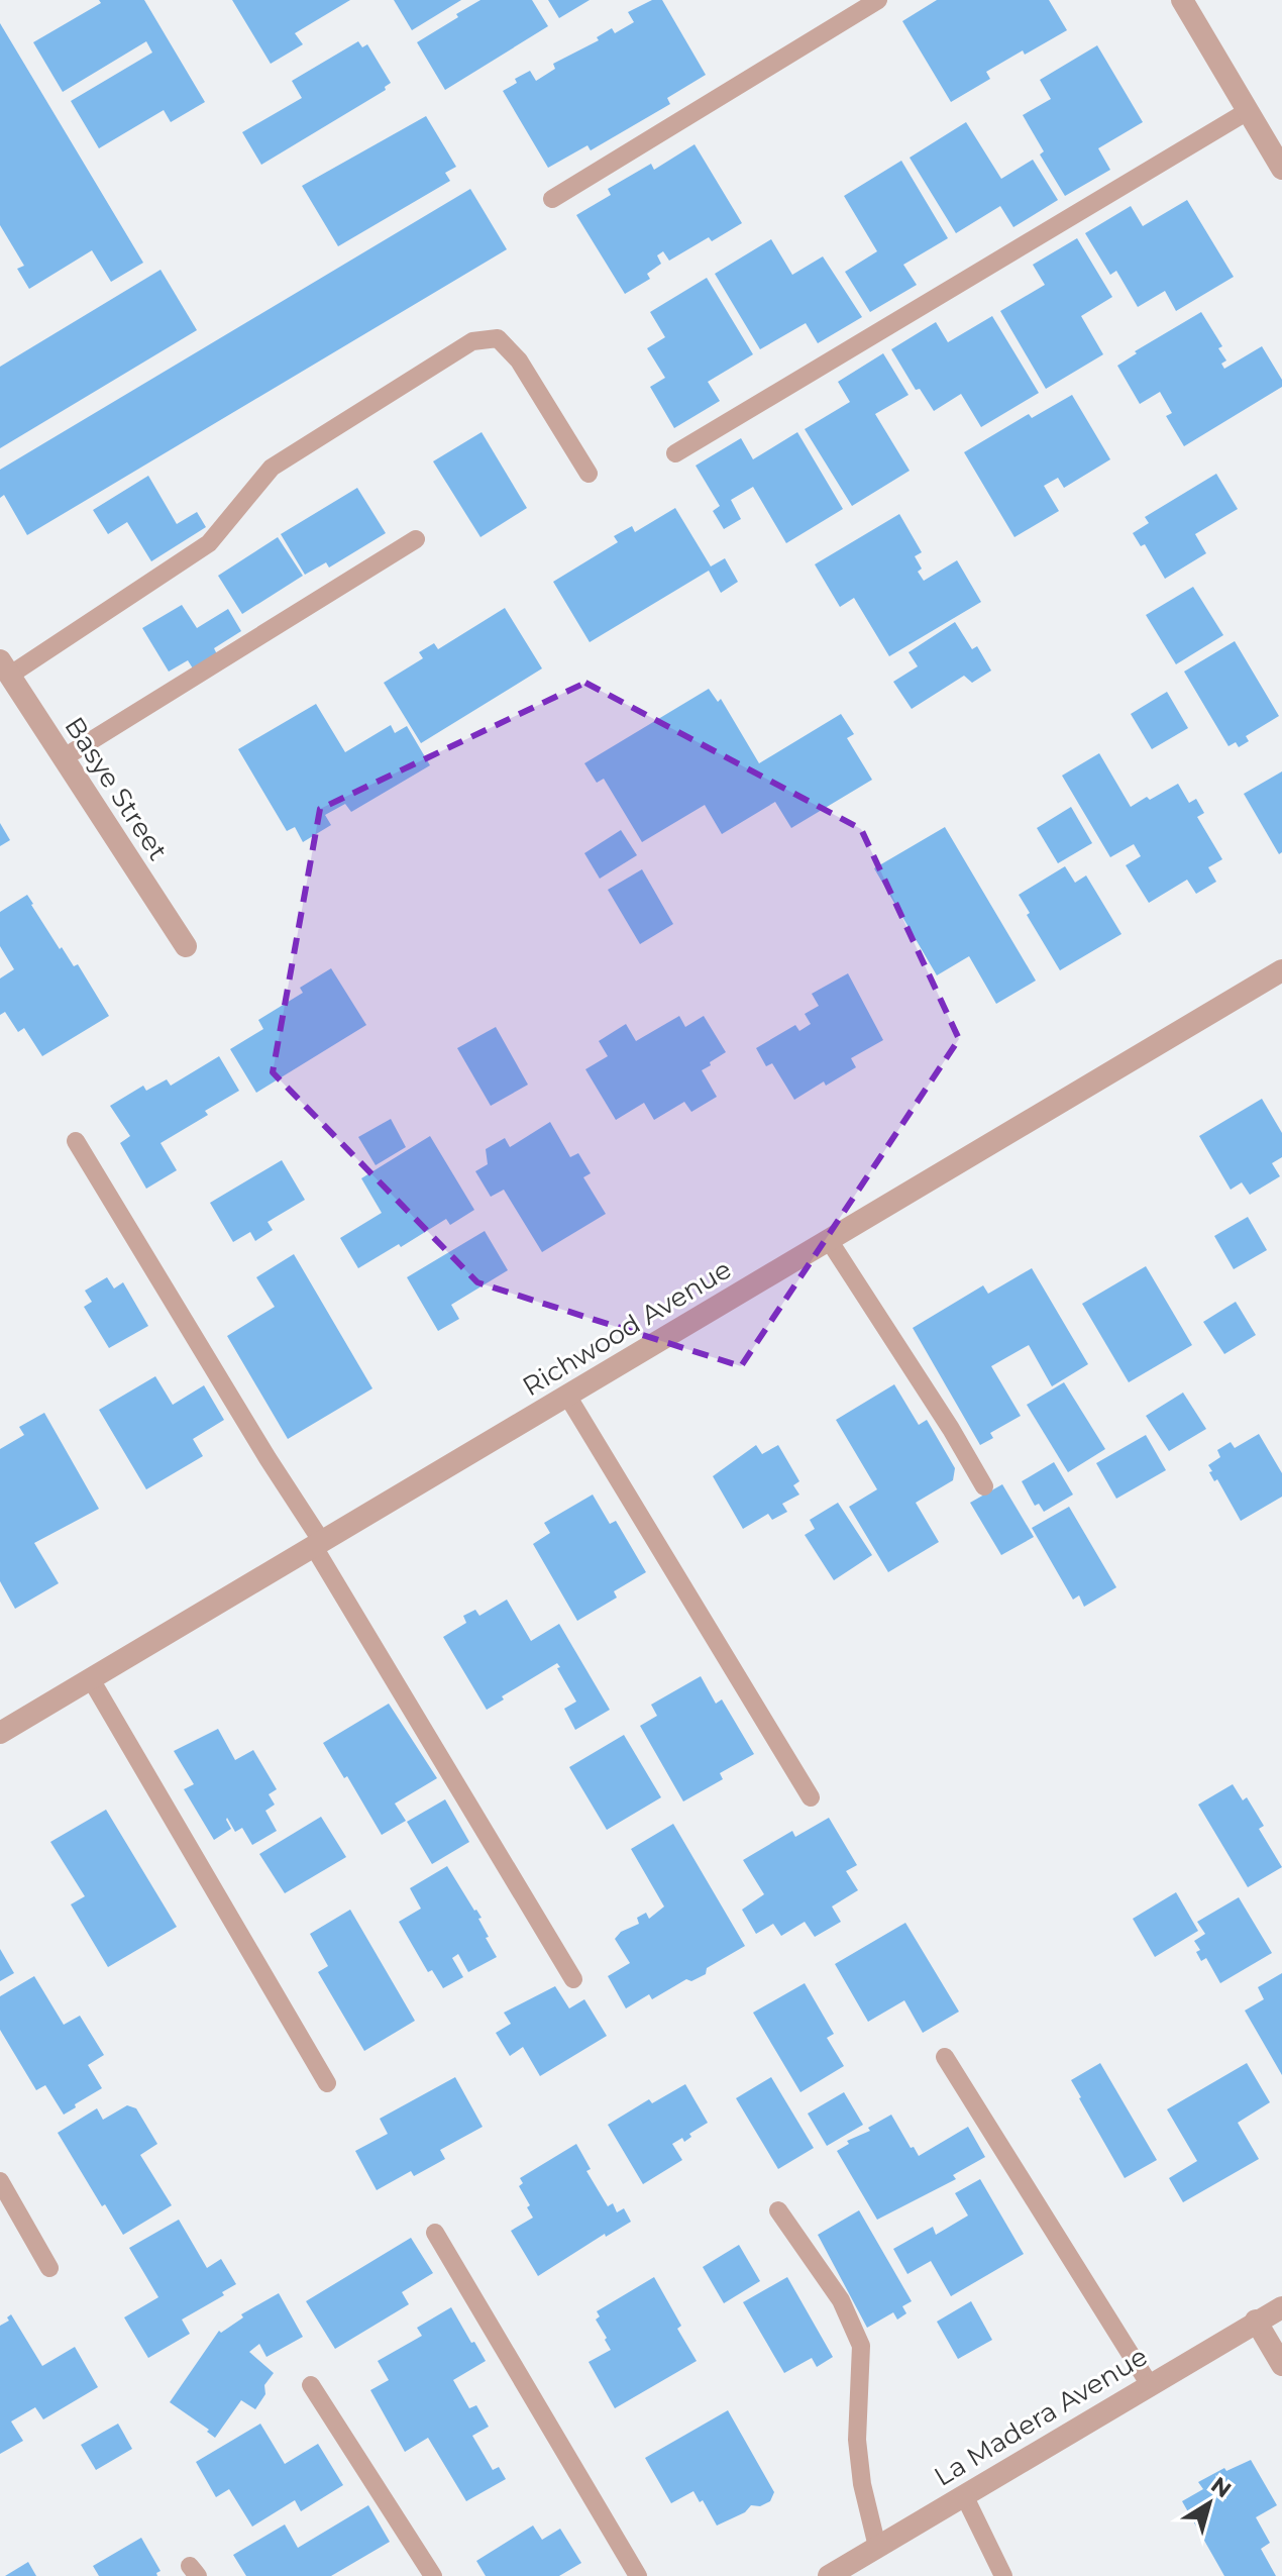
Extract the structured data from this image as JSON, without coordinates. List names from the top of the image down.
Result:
{
  "streets": {
    "street": ["Basye Street", "Richwood Avenue", "La Madera Avenue"]
  },
  "north": "top right"
}
